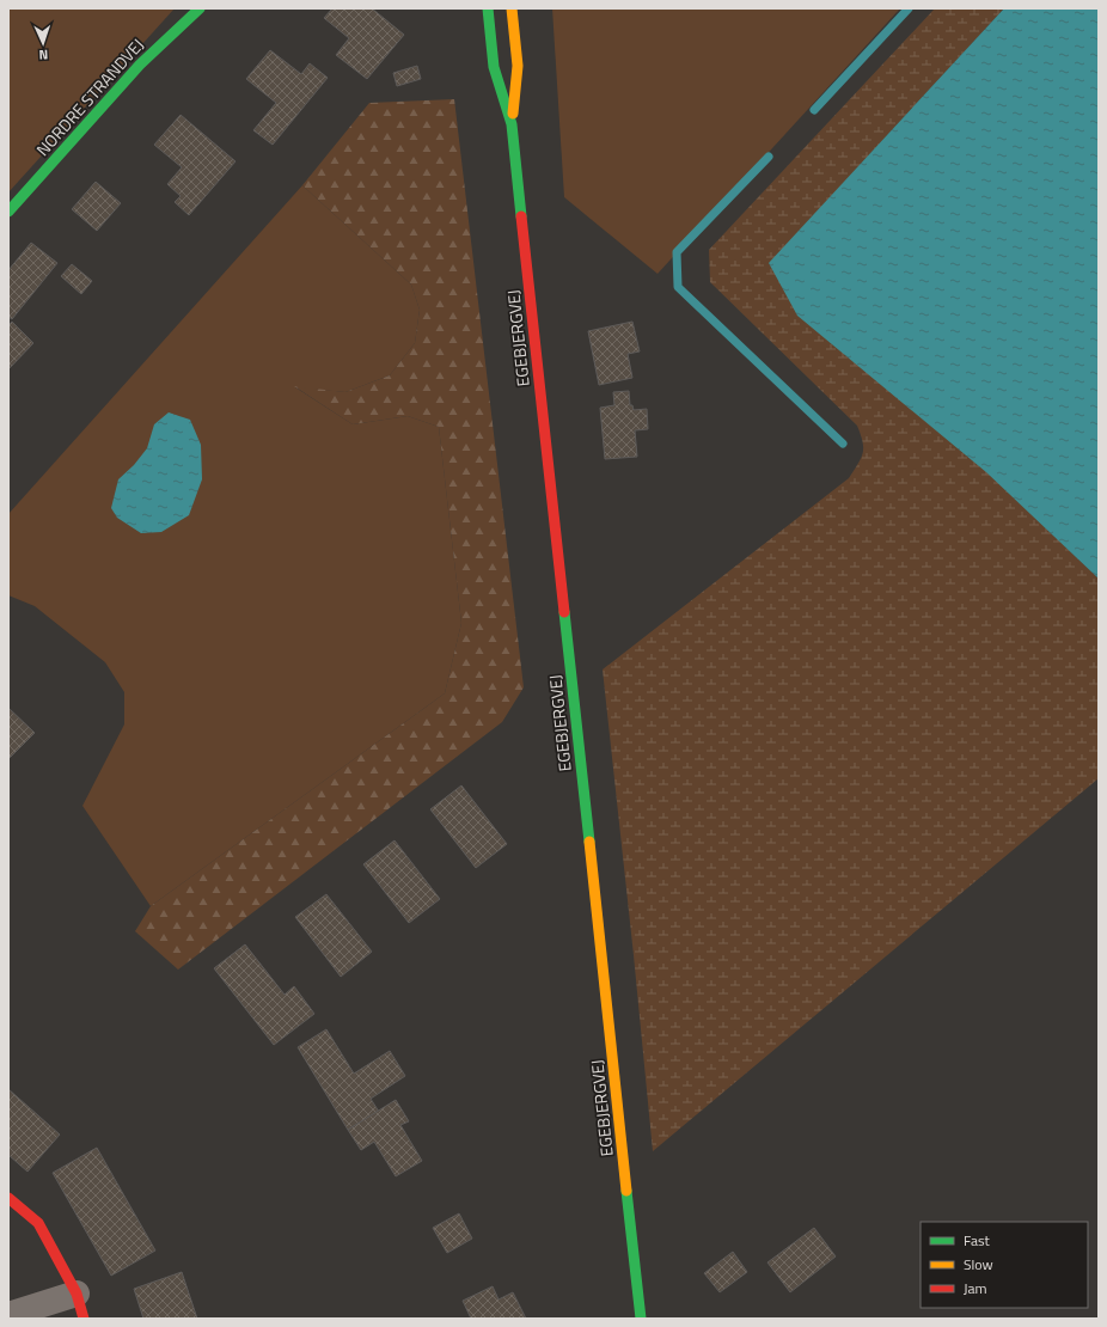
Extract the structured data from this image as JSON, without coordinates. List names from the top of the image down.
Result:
{
  "streets": {
    "street": ["NORDRE STRANDVEJ", "EGEBJERGVEJ"]
  },
  "legend": ["Fast", "Slow", "Jam"],
  "north": "bottom"
}
